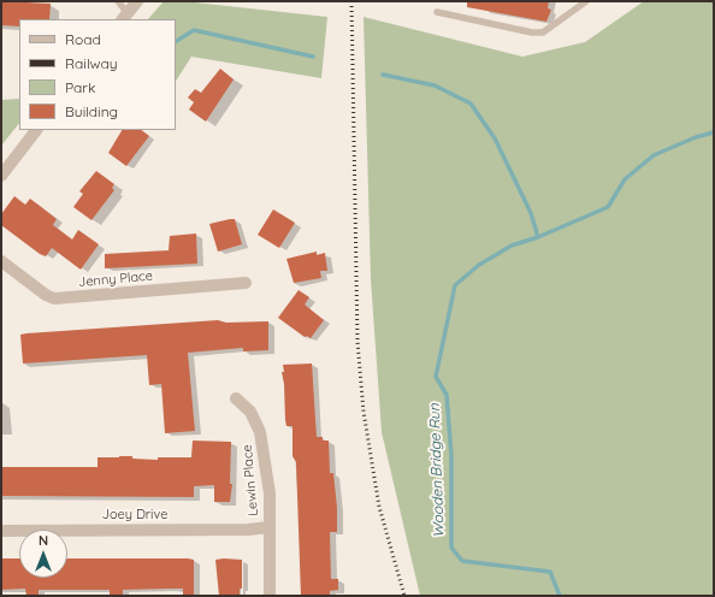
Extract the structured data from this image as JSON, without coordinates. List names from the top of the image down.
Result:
{
  "streets": {
    "street": ["Jenny Place", "Lewin Place", "Joey Drive"]
  },
  "crossings": [
    ["Lewin Place", "Joey Drive"]
  ],
  "water": ["Wooden Bridge Run"],
  "legend": [
    "Road",
    "Railway",
    "Park",
    "Building"
  ],
  "north": "top"
}
